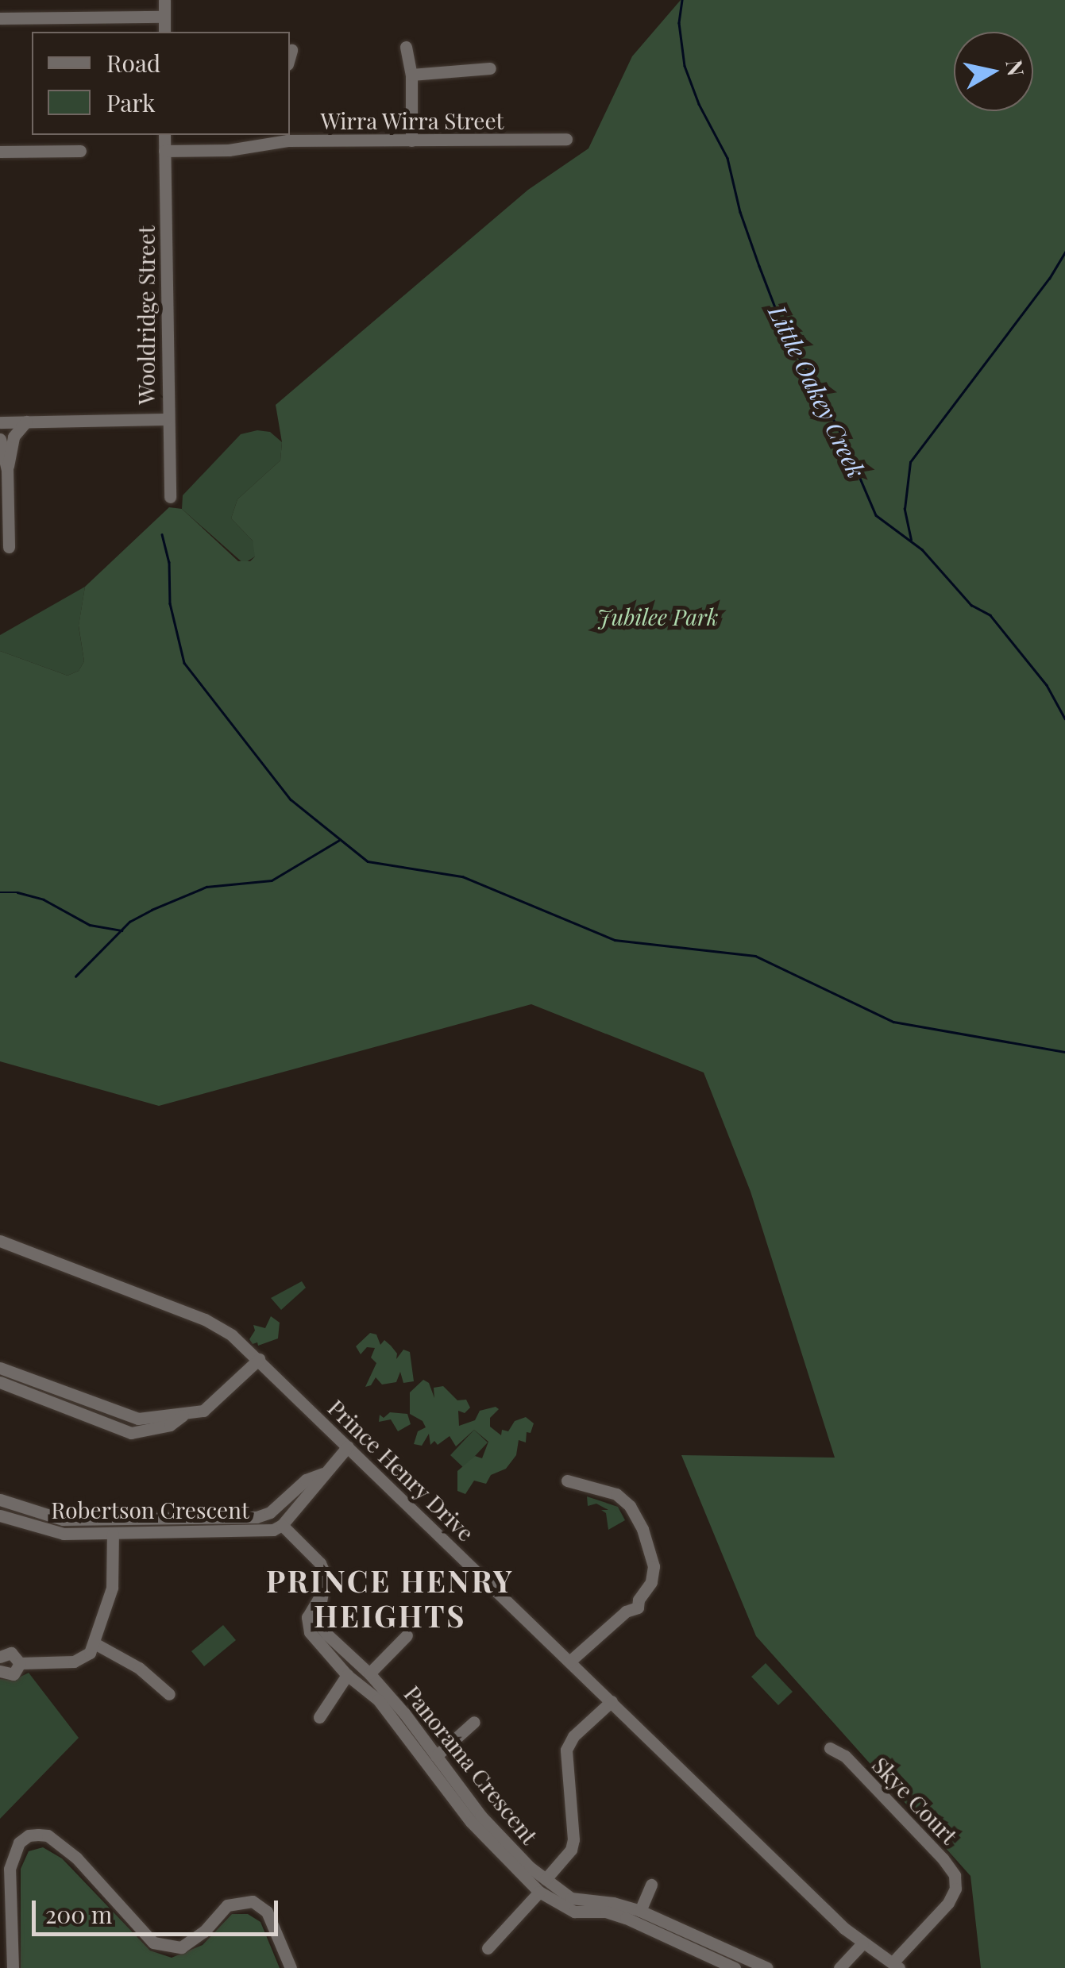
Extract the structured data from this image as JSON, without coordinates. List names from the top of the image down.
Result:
{
  "streets": {
    "street": [
      "Wirra Wirra Street",
      "Wooldridge Street",
      "Prince Henry Drive",
      "Robertson Crescent",
      "Panorama Crescent",
      "Skye Court"
    ]
  },
  "crossings": [
    ["Wirra Wirra Street", "Wooldridge Street"],
    ["Prince Henry Drive", "Robertson Crescent"],
    ["Prince Henry Drive", "Skye Court"],
    ["Robertson Crescent", "Panorama Crescent"]
  ],
  "districts": ["PRINCE HENRY HEIGHTS"],
  "water": ["Little Oakey Creek"],
  "parks": ["Jubilee Park"],
  "legend": ["Road", "Park"],
  "scale_bar": "200 m",
  "north": "right"
}
